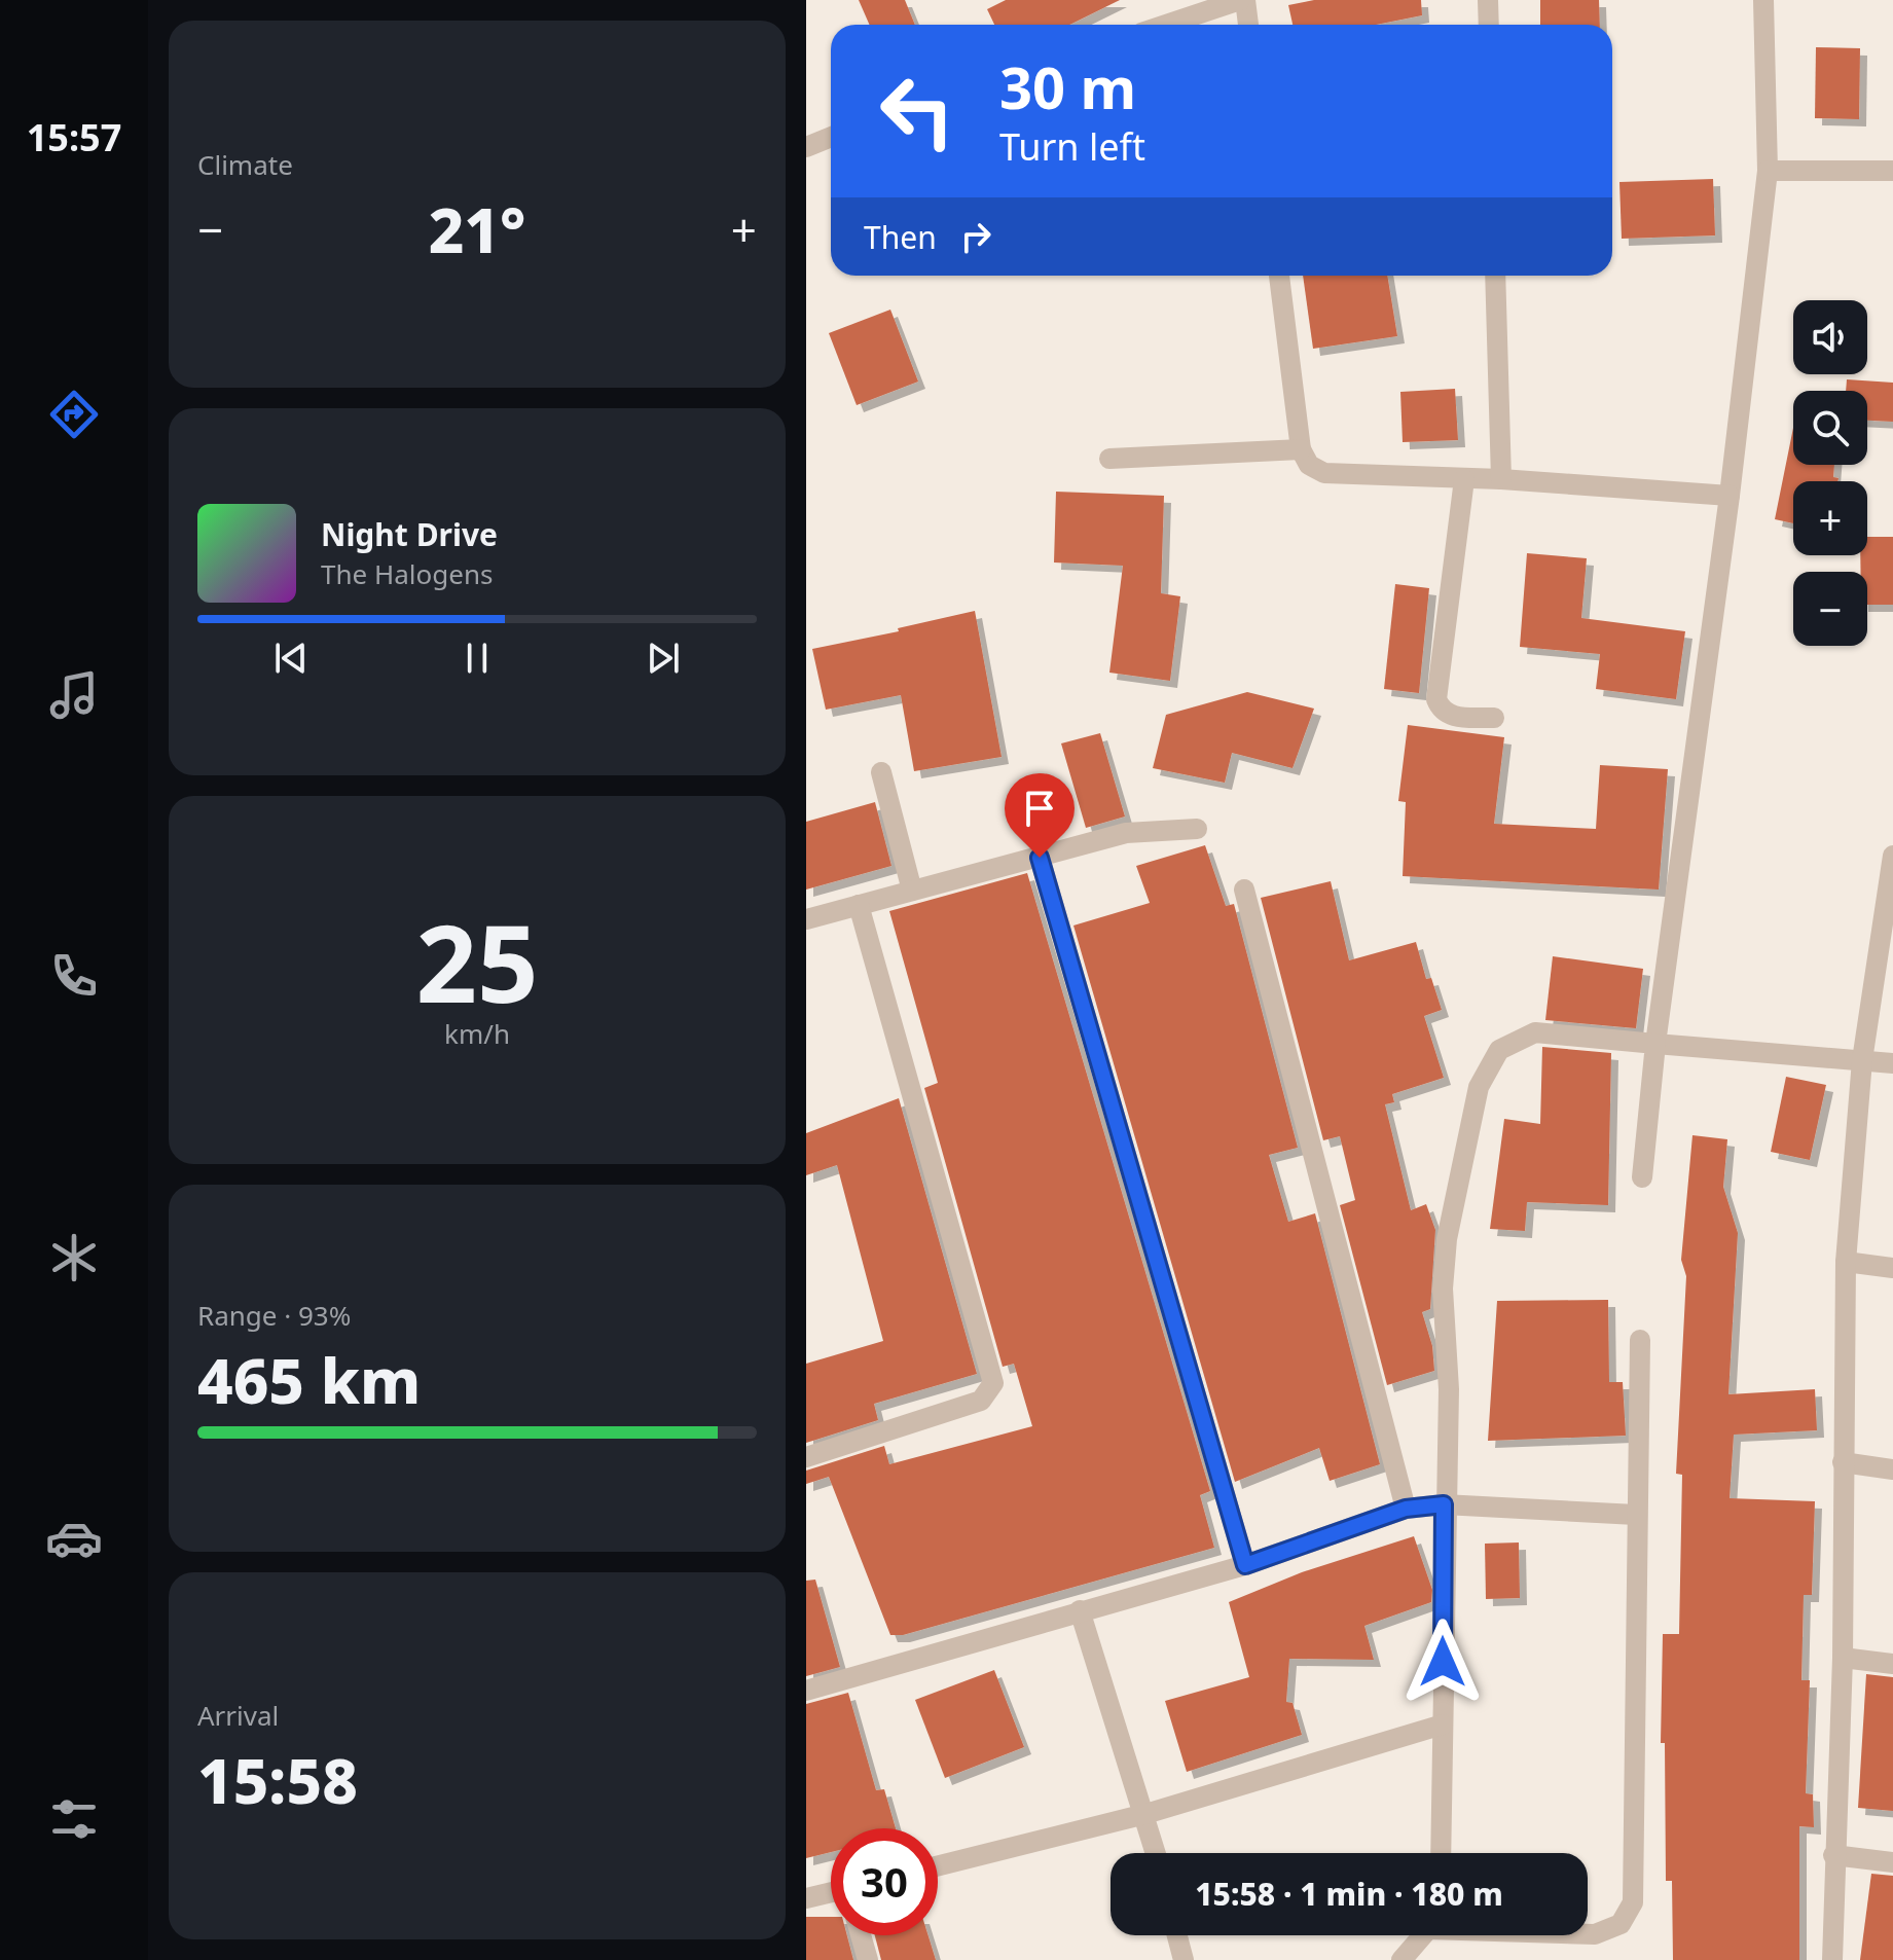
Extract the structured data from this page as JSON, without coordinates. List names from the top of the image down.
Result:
{
  "page": {
    "tabs": "15:57",
    "tile": [
      "Climate",
      ["25", "km/h"],
      ["Range · 93%", "465 km"],
      ["Arrival", "15:58"]
    ],
    "turn": ["30 m", "Turn left"],
    "heat": ["−", "21°", "+"],
    "then": "Then",
    "map_buttons": ["+", "−"],
    "song": ["Night Drive", "The Halogens"],
    "limit": "30",
    "trip": "15:58 · 1 min · 180 m"
  }
}
